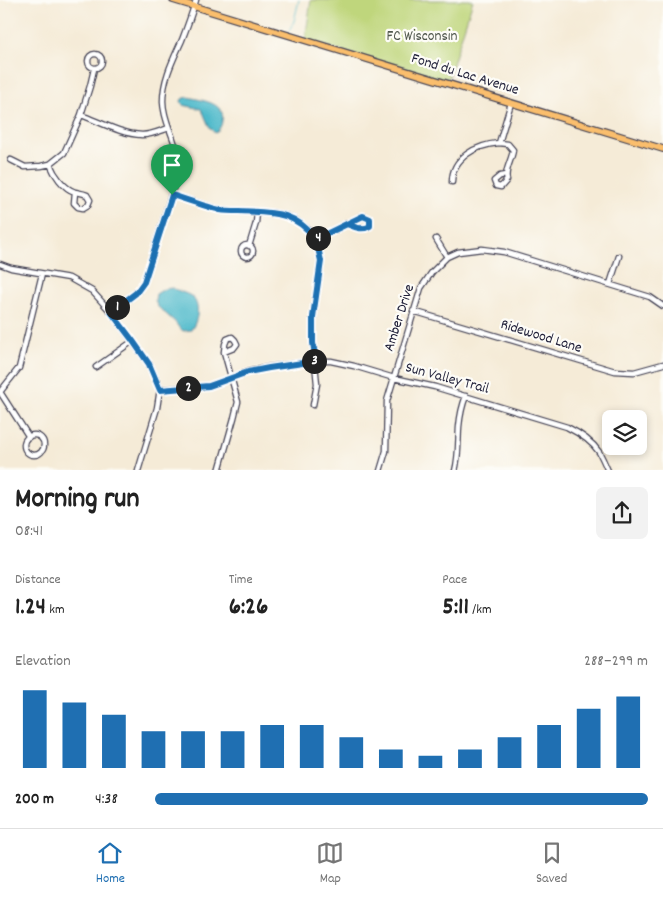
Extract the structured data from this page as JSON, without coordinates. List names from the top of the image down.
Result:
{
  "streets": {
    "main road": ["Fond du Lac Avenue"],
    "street": ["Amber Drive", "Ridewood Lane", "Sun Valley Trail"]
  },
  "crossings": [
    ["Amber Drive", "Ridewood Lane"],
    ["Amber Drive", "Sun Valley Trail"]
  ],
  "parks": ["FC Wisconsin"],
  "page": {
    "pins": [
      "4",
      "1",
      "3",
      "2"
    ],
    "heading": ["Morning run", "08:41"],
    "stats": [
      ["Distance", "1.24 km"],
      ["Time", "6:26"],
      ["Pace", "5:11 /km"]
    ],
    "chart": ["Elevation", "288–299 m"],
    "list": [
      {
        "name": "200 m",
        "note": "4:38"
      }
    ],
    "tabs": ["Home", "Map", "Saved"]
  }
}
